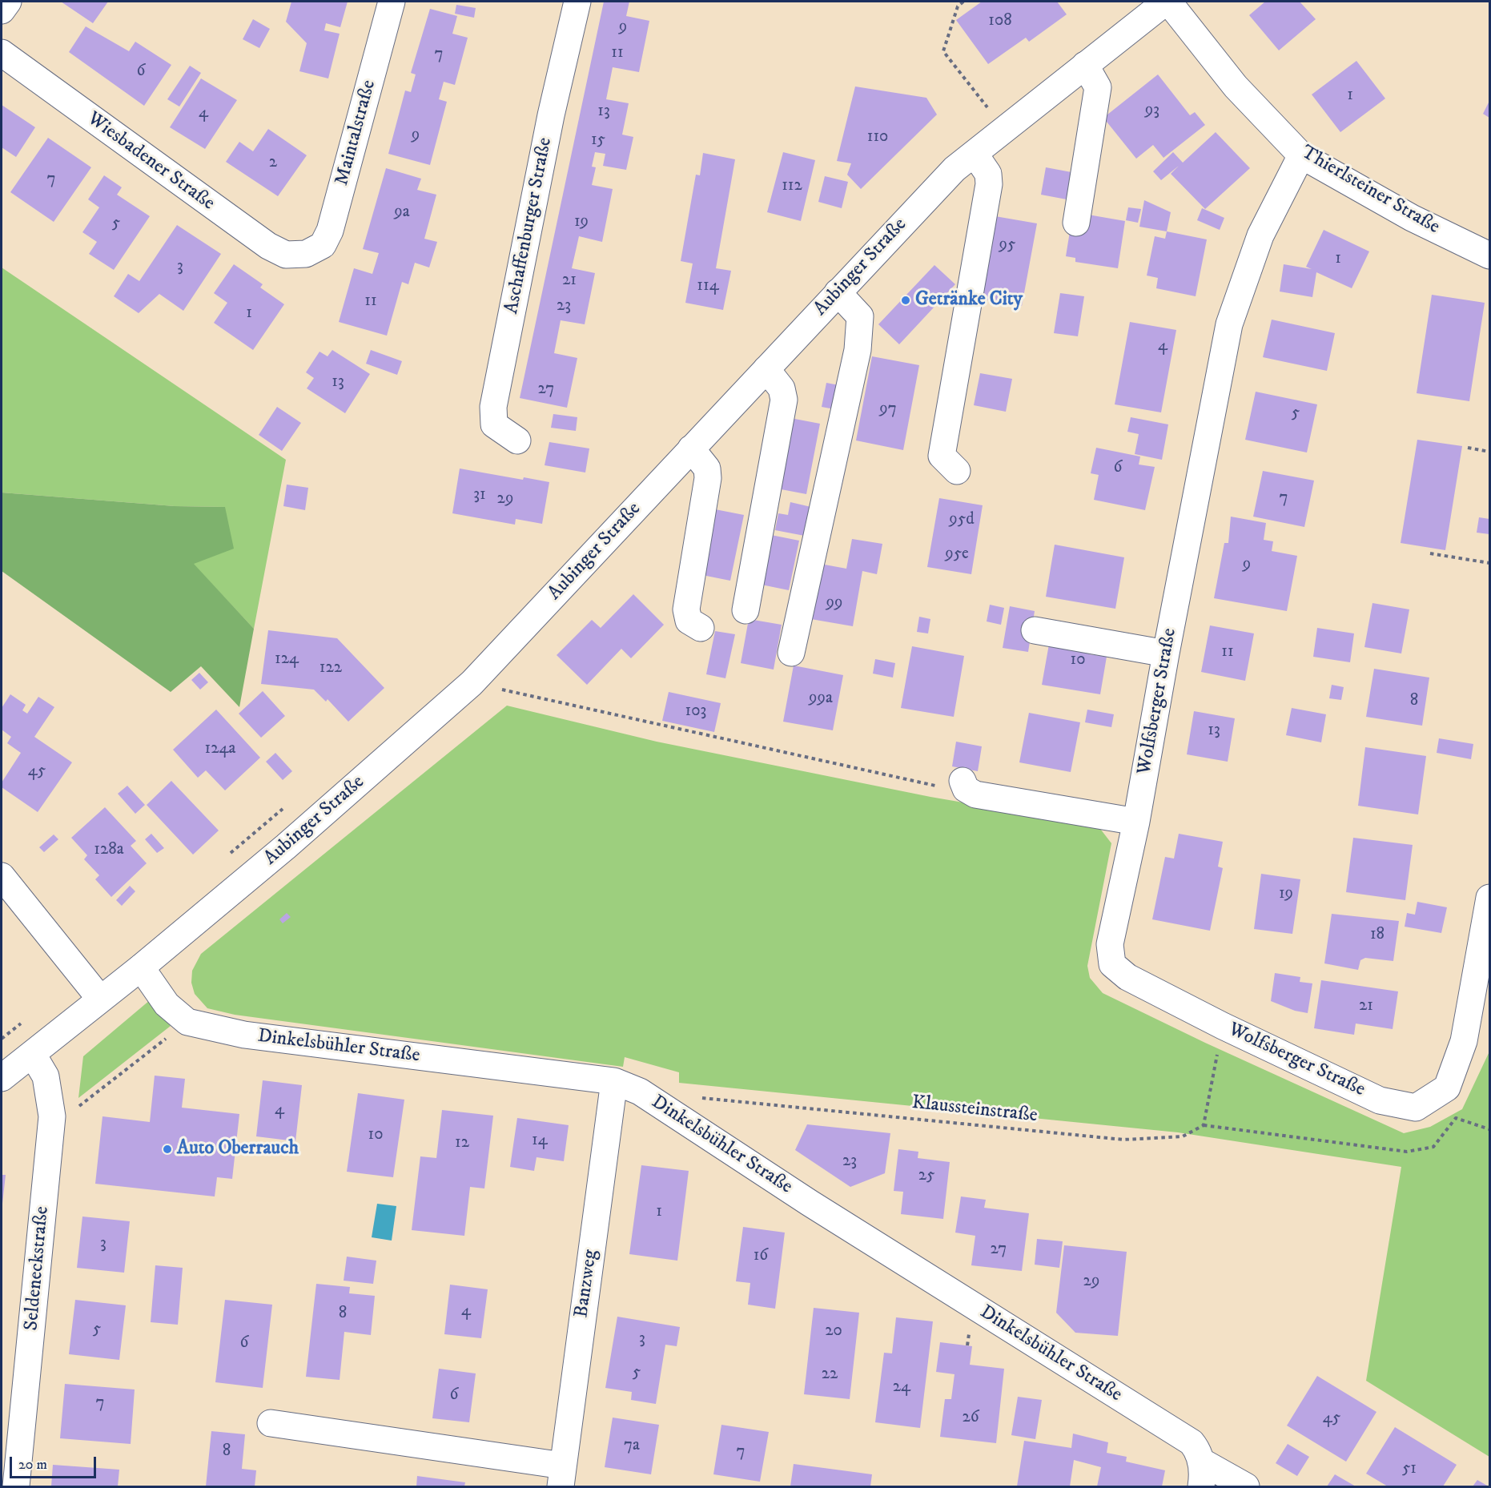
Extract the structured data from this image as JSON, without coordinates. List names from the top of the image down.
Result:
{
  "streets": {
    "street": [
      "Maintalstraße",
      "Wiesbadener Straße",
      "Thierlsteiner Straße",
      "Aschaffenburger Straße",
      "Aubinger Straße",
      "Wolfsberger Straße",
      "Dinkelsbühler Straße",
      "Seldeneckstraße",
      "Banzweg"
    ],
    "path": ["Klaussteinstraße"]
  },
  "crossings": [
    ["Maintalstraße", "Wiesbadener Straße"],
    ["Thierlsteiner Straße", "Aubinger Straße"],
    ["Thierlsteiner Straße", "Wolfsberger Straße"],
    ["Aubinger Straße", "Dinkelsbühler Straße"],
    ["Aubinger Straße", "Seldeneckstraße"],
    ["Dinkelsbühler Straße", "Banzweg"]
  ],
  "places": ["Getränke City", "Auto Oberrauch"],
  "house_numbers": [
    "108",
    "9",
    "11",
    "7",
    "6",
    "1",
    "93",
    "13",
    "4",
    "9",
    "110",
    "15",
    "2",
    "7",
    "112",
    "9a",
    "19",
    "5",
    "95",
    "1",
    "3",
    "21",
    "114",
    "11",
    "23",
    "1",
    "4",
    "13",
    "27",
    "97",
    "5",
    "6",
    "31",
    "7",
    "29",
    "95d",
    "95e",
    "9",
    "99",
    "11",
    "124",
    "10",
    "122",
    "99a",
    "8",
    "103",
    "13",
    "124a",
    "45",
    "128a",
    "19",
    "18",
    "21",
    "4",
    "10",
    "14",
    "12",
    "23",
    "25",
    "1",
    "3",
    "27",
    "16",
    "29",
    "4",
    "8",
    "5",
    "20",
    "3",
    "6",
    "5",
    "22",
    "24",
    "6",
    "7",
    "26",
    "45",
    "7a",
    "8",
    "7",
    "51"
  ],
  "scale_bar": "20 m"
}
